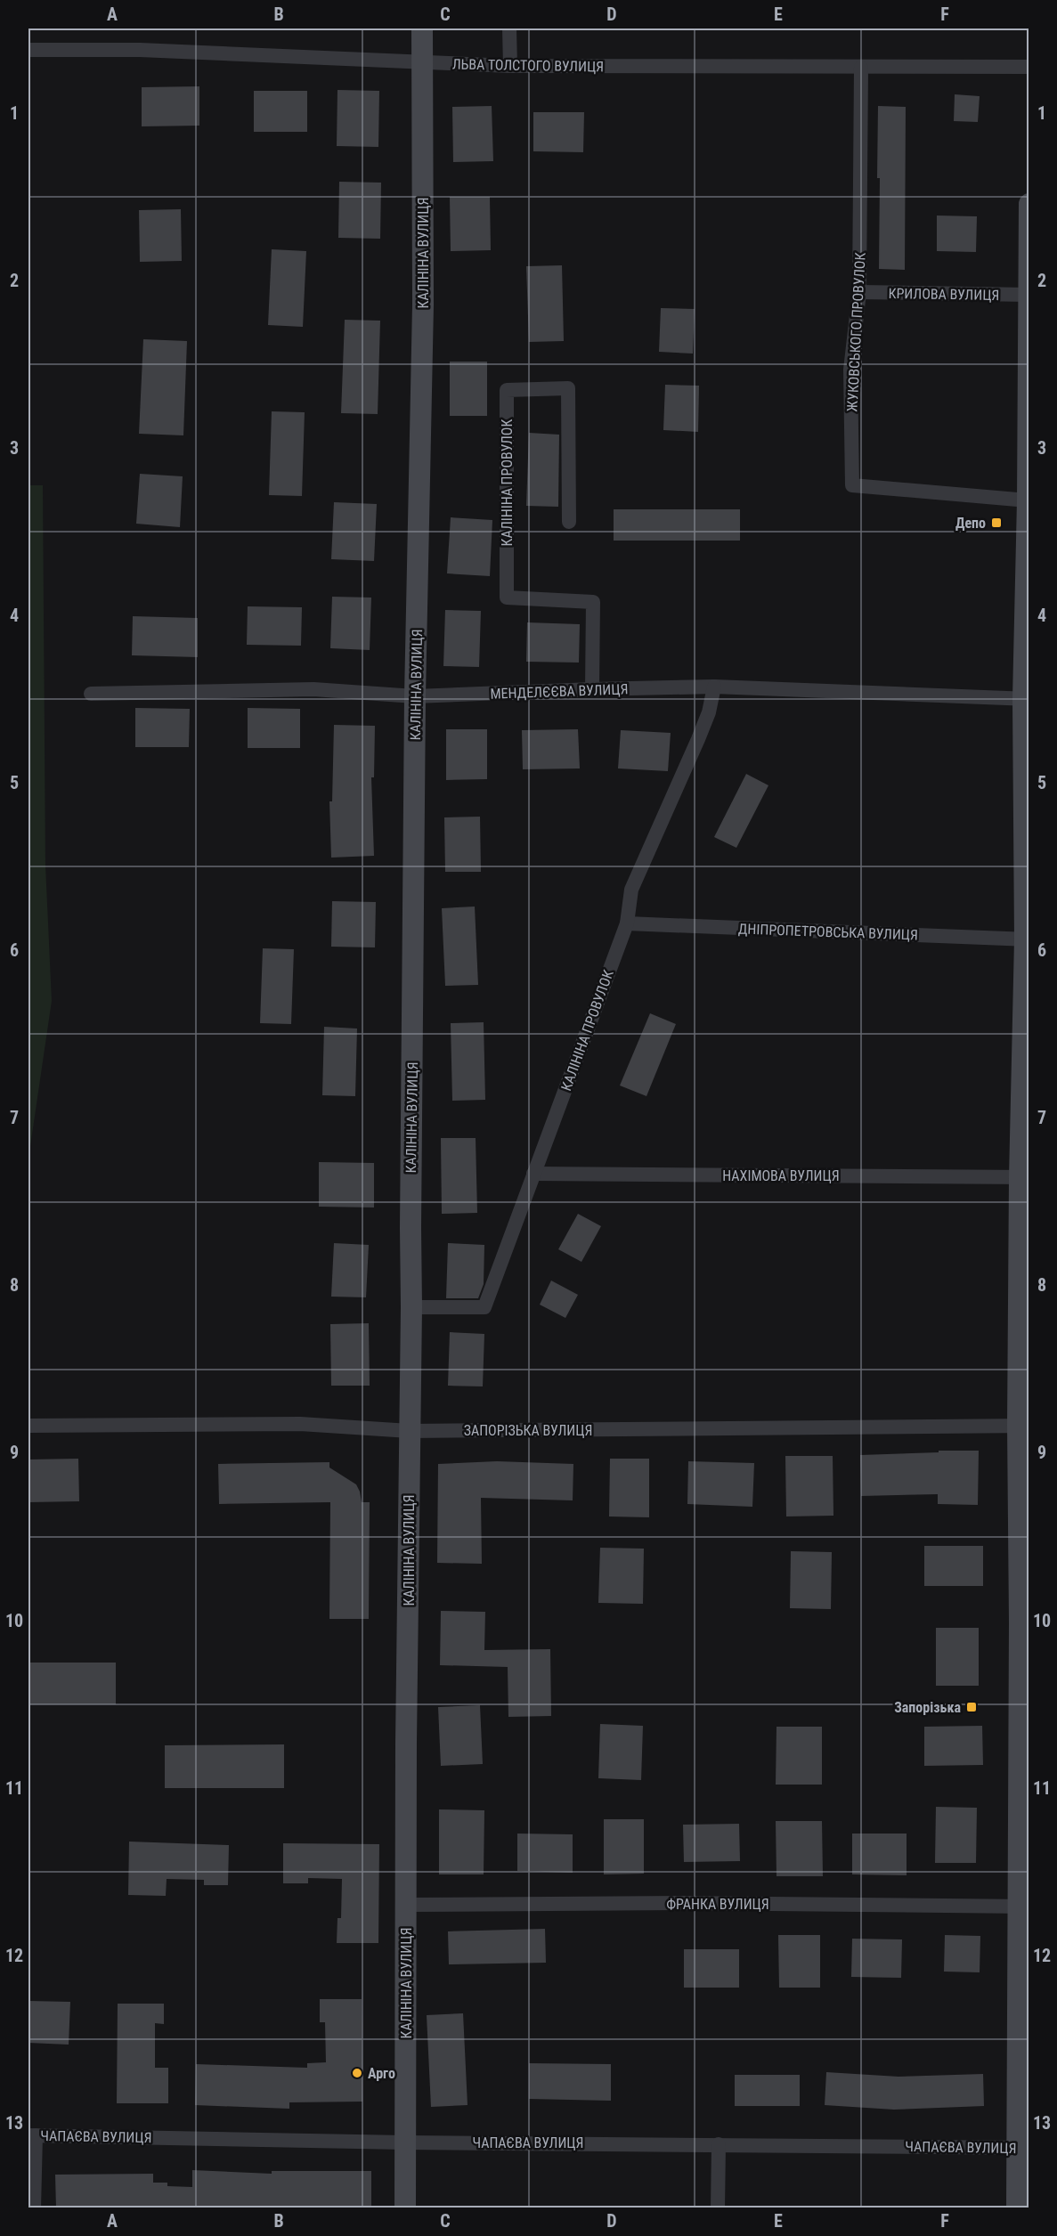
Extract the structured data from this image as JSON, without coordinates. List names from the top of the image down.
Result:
{
  "streets": {
    "street": [
      "ЛЬВА ТОЛСТОГО ВУЛИЦЯ",
      "КАЛІНІНА ВУЛИЦЯ",
      "КРИЛОВА ВУЛИЦЯ",
      "ЖУКОВСЬКОГО ПРОВУЛОК",
      "КАЛІНІНА ПРОВУЛОК",
      "МЕНДЕЛЄЄВА ВУЛИЦЯ",
      "ДНІПРОПЕТРОВСЬКА ВУЛИЦЯ",
      "НАХІМОВА ВУЛИЦЯ",
      "ЗАПОРІЗЬКА ВУЛИЦЯ",
      "ФРАНКА ВУЛИЦЯ",
      "ЧАПАЄВА ВУЛИЦЯ"
    ]
  },
  "crossings": [
    ["ЛЬВА ТОЛСТОГО ВУЛИЦЯ", "КАЛІНІНА ВУЛИЦЯ"],
    ["ЛЬВА ТОЛСТОГО ВУЛИЦЯ", "ЖУКОВСЬКОГО ПРОВУЛОК"],
    ["КАЛІНІНА ВУЛИЦЯ", "КАЛІНІНА ПРОВУЛОК"],
    ["КАЛІНІНА ВУЛИЦЯ", "МЕНДЕЛЄЄВА ВУЛИЦЯ"],
    ["КАЛІНІНА ВУЛИЦЯ", "ЗАПОРІЗЬКА ВУЛИЦЯ"],
    ["КАЛІНІНА ВУЛИЦЯ", "ФРАНКА ВУЛИЦЯ"],
    ["КАЛІНІНА ВУЛИЦЯ", "ЧАПАЄВА ВУЛИЦЯ"],
    ["КРИЛОВА ВУЛИЦЯ", "ЖУКОВСЬКОГО ПРОВУЛОК"],
    ["КАЛІНІНА ПРОВУЛОК", "МЕНДЕЛЄЄВА ВУЛИЦЯ"],
    ["КАЛІНІНА ПРОВУЛОК", "ДНІПРОПЕТРОВСЬКА ВУЛИЦЯ"],
    ["КАЛІНІНА ПРОВУЛОК", "НАХІМОВА ВУЛИЦЯ"]
  ],
  "places": {
    "transit": ["Депо", "Запорізька"],
    "other": ["Арго"]
  },
  "grid": {
    "columns": [
      "A",
      "B",
      "C",
      "D",
      "E",
      "F"
    ],
    "rows": [
      "1",
      "2",
      "3",
      "4",
      "5",
      "6",
      "7",
      "8",
      "9",
      "10",
      "11",
      "12",
      "13"
    ]
  }
}
